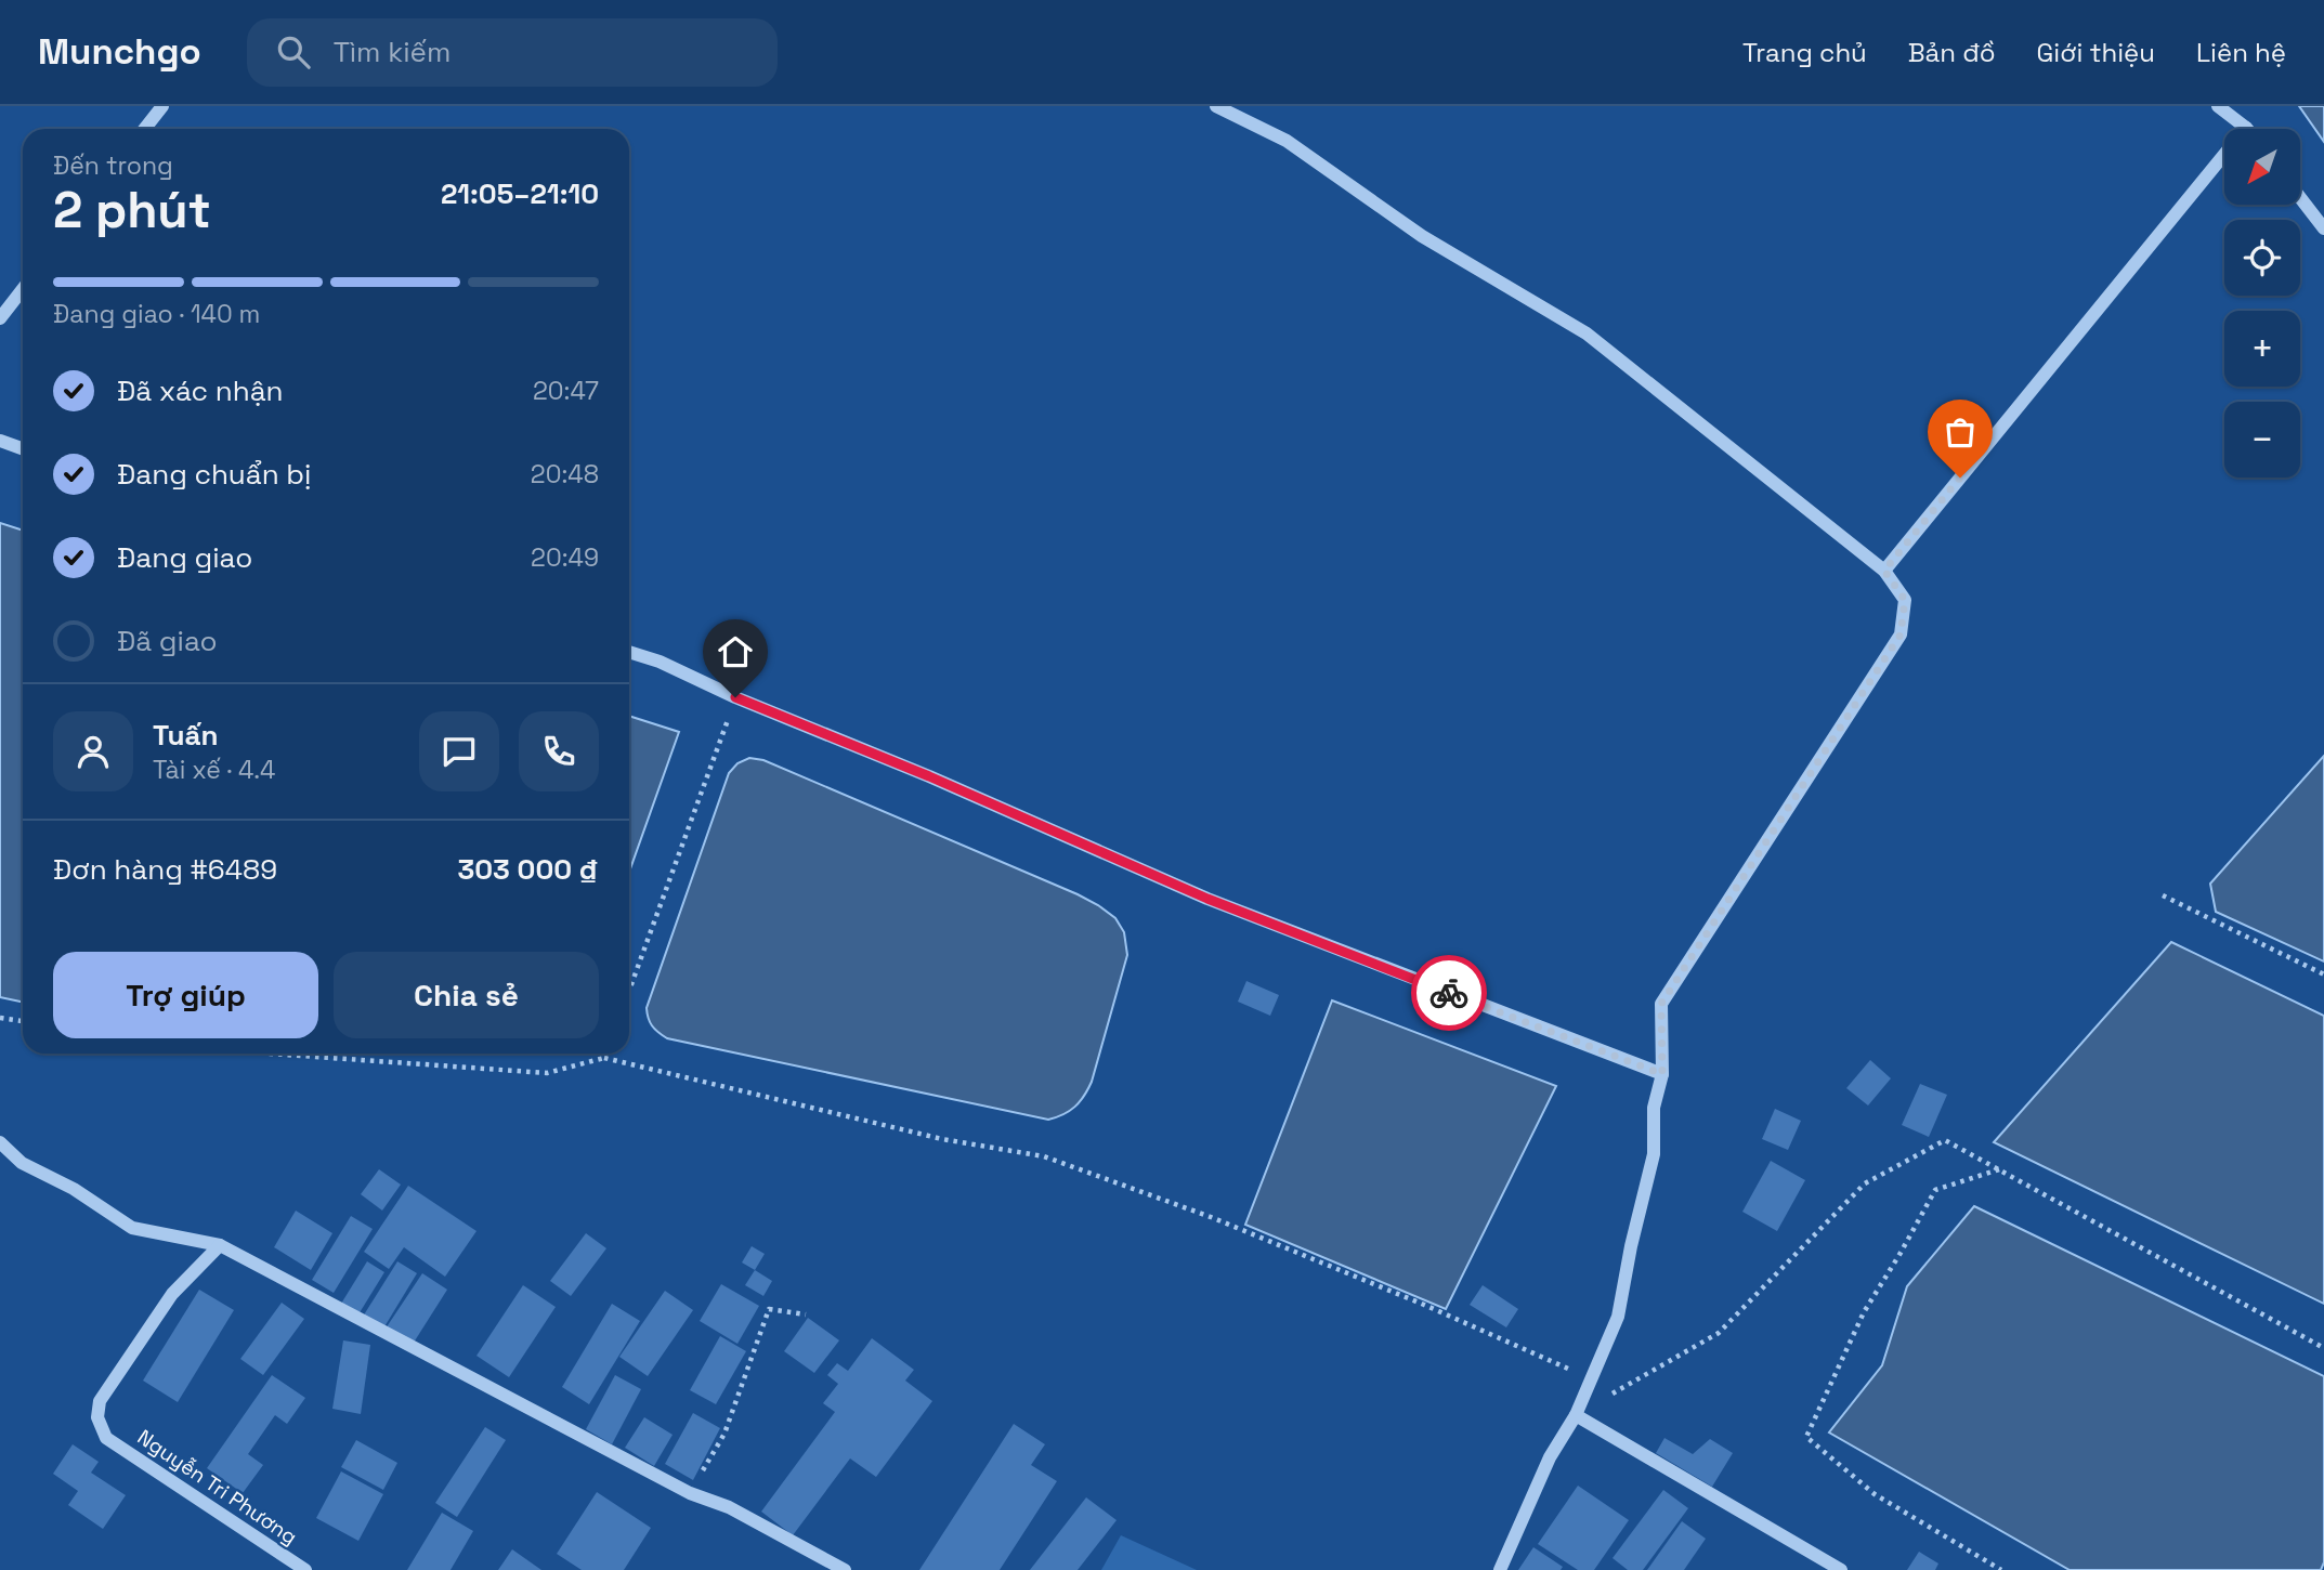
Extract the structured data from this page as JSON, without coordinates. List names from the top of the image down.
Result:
{
  "streets": {
    "street": ["Nguyễn Tri Phương"]
  },
  "north": "bottom left",
  "page": {
    "header": "Munchgo",
    "search": "Tìm kiếm",
    "nav": [
      "Trang chủ",
      "Bản đồ",
      "Giới thiệu",
      "Liên hệ"
    ],
    "map_buttons": ["+", "−"],
    "heading": ["2 phút", "Đến trong", "21:05–21:10"],
    "panel": [
      "Tuấn",
      "Tài xế · 4.4",
      "Đơn hàng #6489",
      "303 000 ₫"
    ],
    "bar": "Đang giao · 140 m",
    "list": [
      ["Đã xác nhận", "20:47"],
      ["Đang chuẩn bị", "20:48"],
      ["Đang giao", "20:49"],
      "Đã giao"
    ],
    "buttons": ["Trợ giúp", "Chia sẻ"]
  }
}
